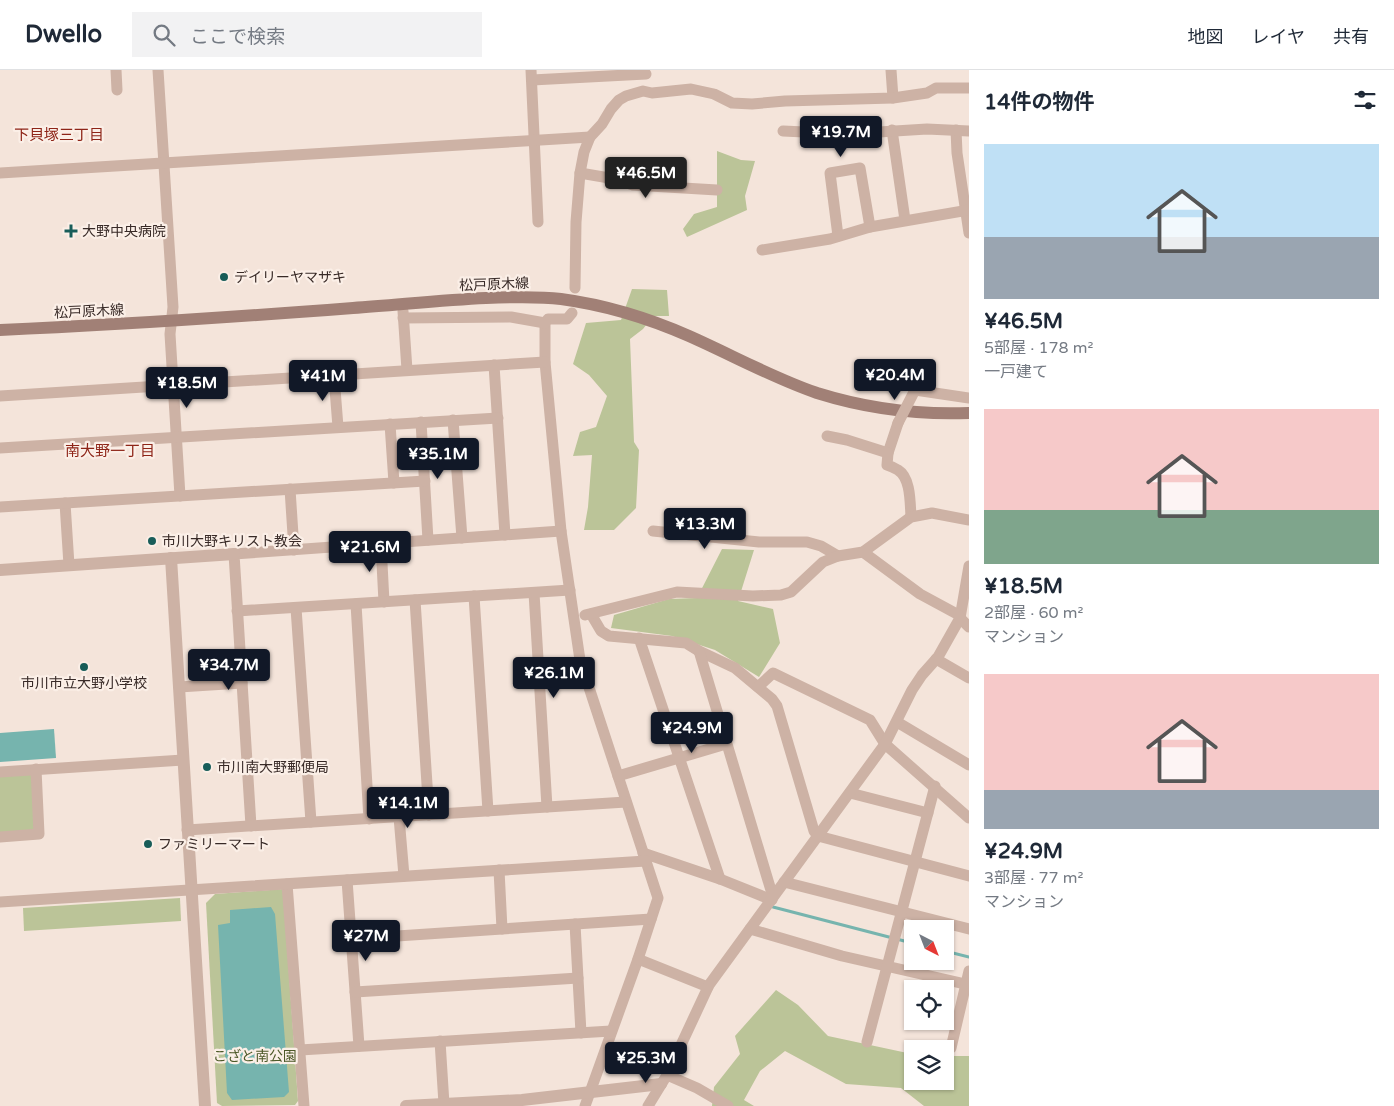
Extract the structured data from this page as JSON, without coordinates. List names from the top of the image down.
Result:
{
  "streets": {
    "main road": ["松戸原木線"]
  },
  "districts": ["下貝塚三丁目", "南大野一丁目"],
  "parks": ["こざと南公園"],
  "places": {
    "health": ["大野中央病院"],
    "other": [
      "デイリーヤマザキ",
      "市川大野キリスト教会",
      "市川市立大野小学校",
      "市川南大野郵便局",
      "ファミリーマート"
    ]
  },
  "north": "bottom right",
  "page": {
    "header": "Dwello",
    "search": "ここで検索",
    "nav": ["地図", "レイヤ", "共有"],
    "heading": "14件の物件",
    "price": [
      "¥19.7M",
      "¥46.5M",
      "¥20.4M",
      "¥41M",
      "¥18.5M",
      "¥35.1M",
      "¥13.3M",
      "¥21.6M",
      "¥34.7M",
      "¥26.1M",
      "¥24.9M",
      "¥14.1M",
      "¥27M",
      "¥25.3M"
    ],
    "list": [
      {
        "name": "¥46.5M",
        "note": "5部屋 · 178 m² · 一戸建て"
      },
      {
        "name": "¥18.5M",
        "note": "2部屋 · 60 m² · マンション"
      },
      {
        "name": "¥24.9M",
        "note": "3部屋 · 77 m² · マンション"
      }
    ]
  }
}
